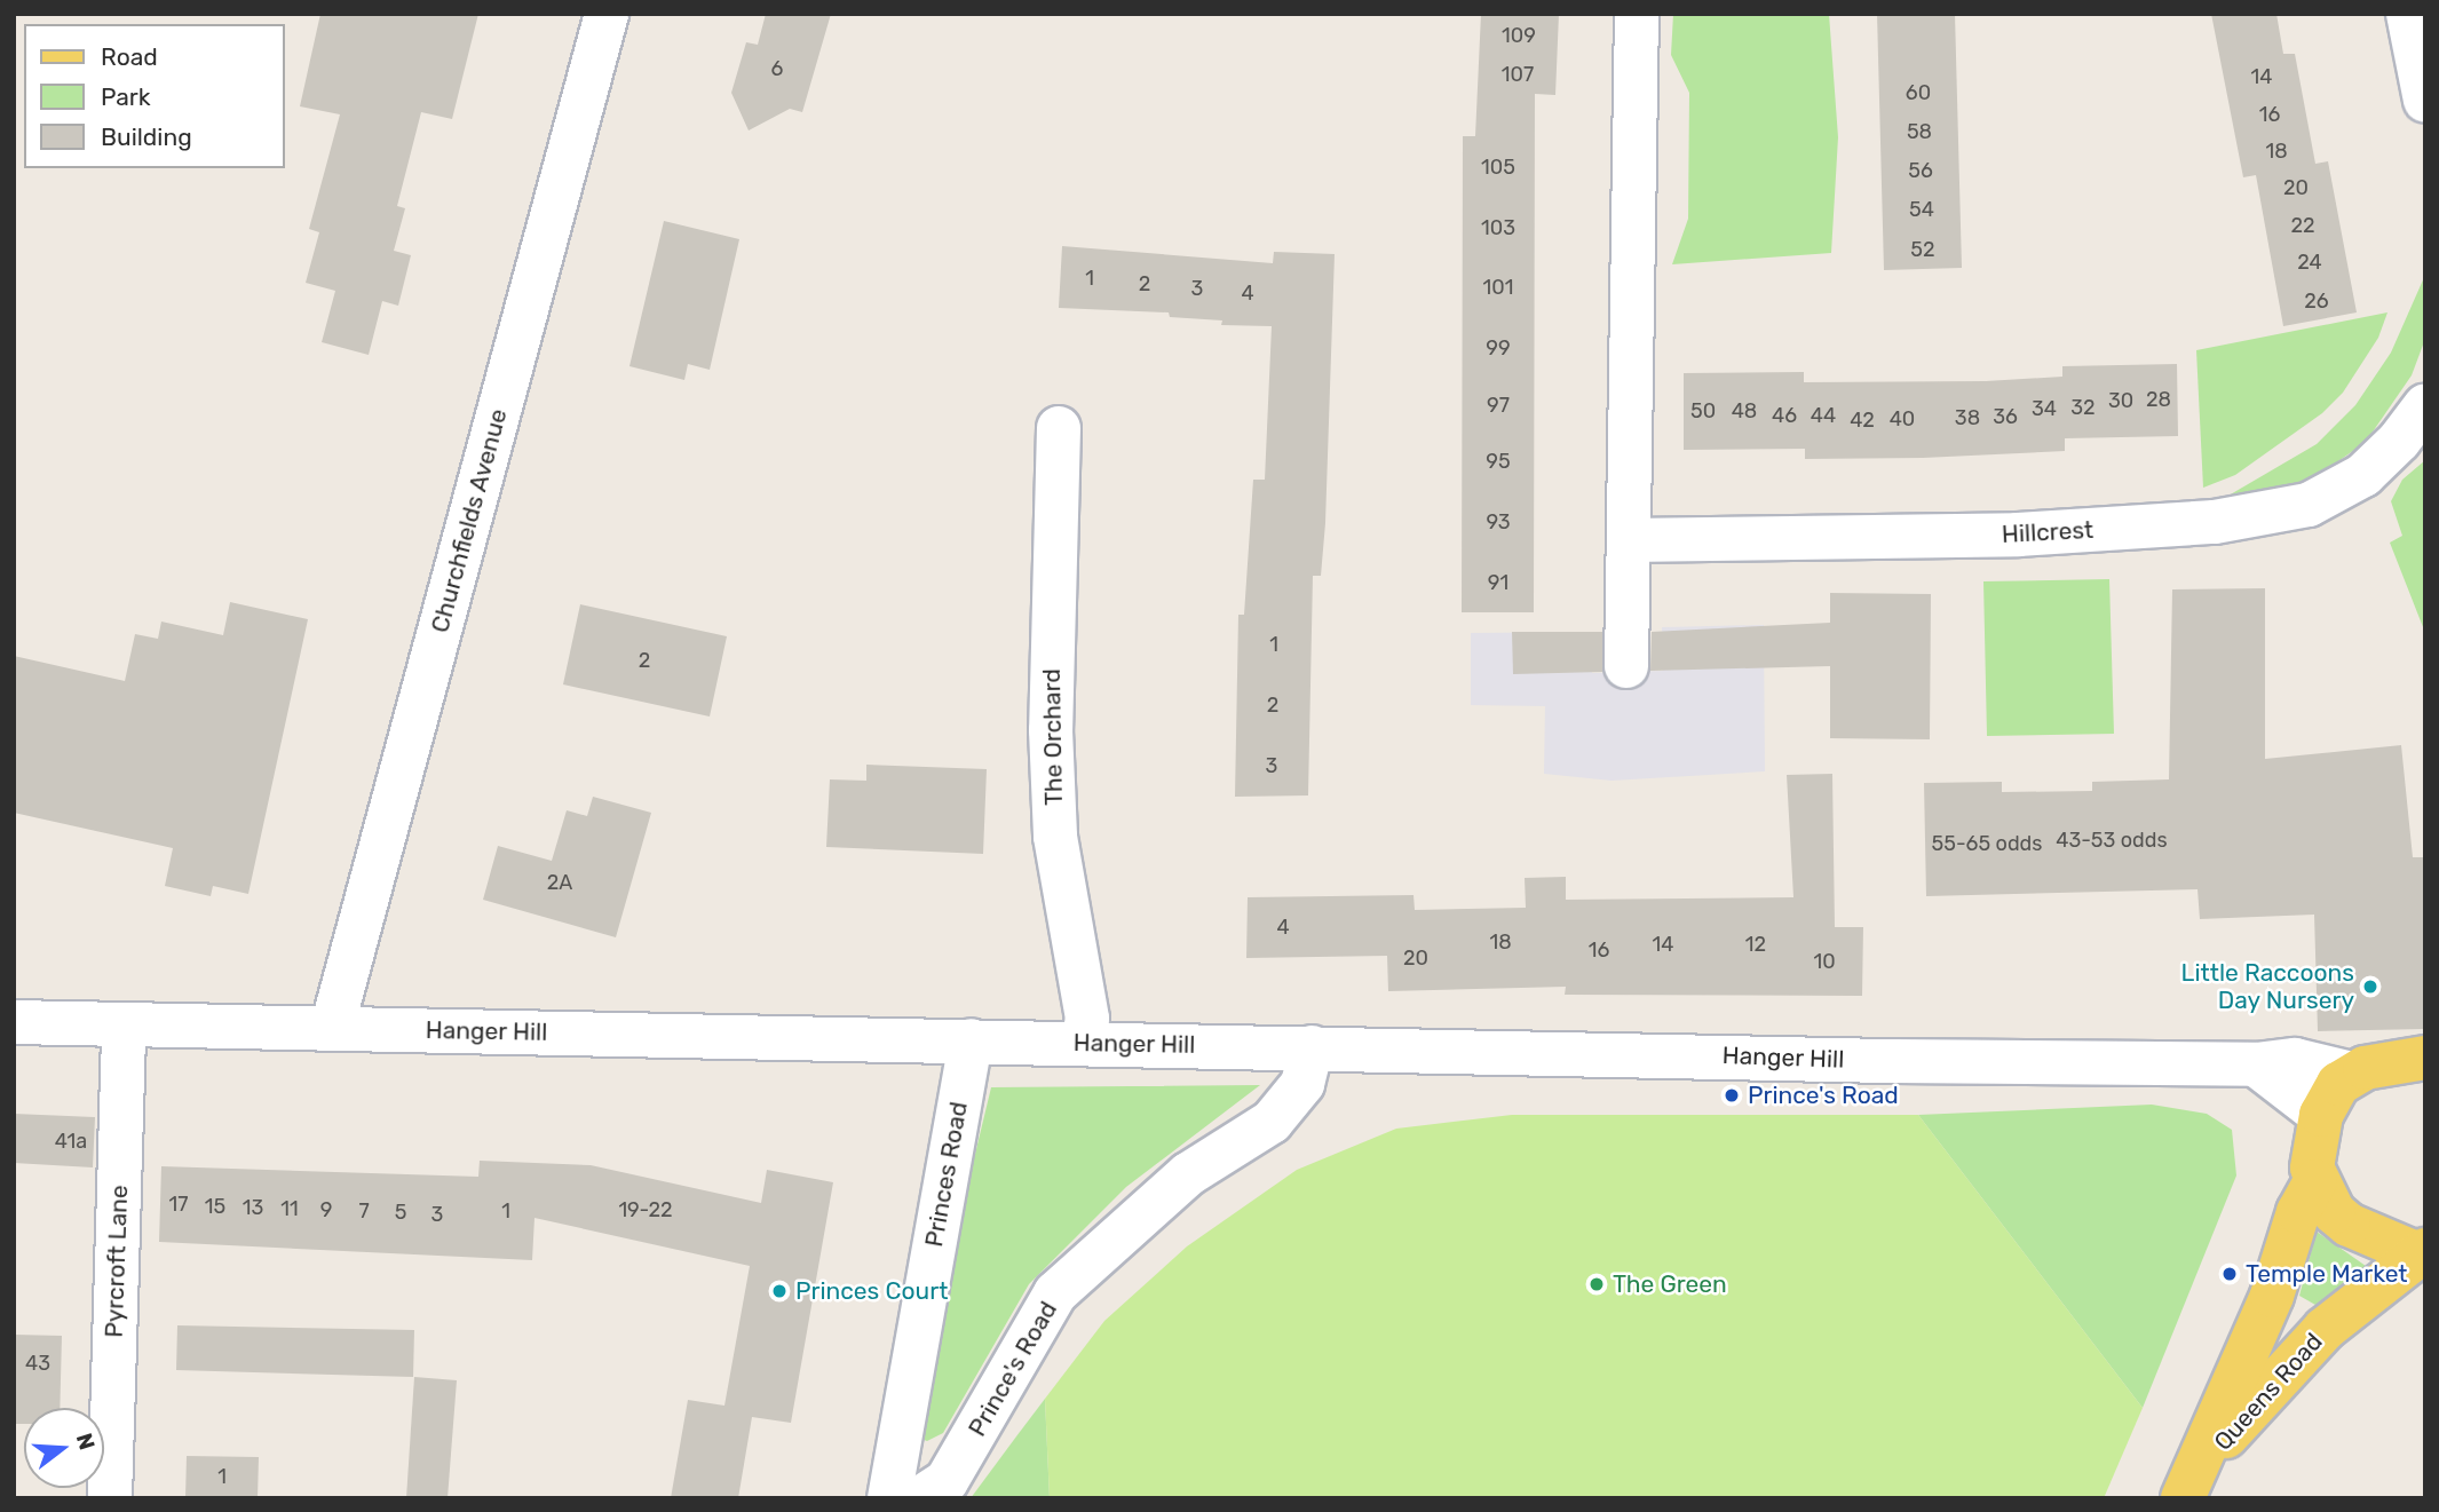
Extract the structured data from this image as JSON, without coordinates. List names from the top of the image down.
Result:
{
  "streets": {
    "main road": ["Hanger Hill", "Queens Road"],
    "street": [
      "Churchfields Avenue",
      "Hillcrest",
      "The Orchard",
      "Princes Road",
      "Pyrcroft Lane",
      "Prince's Road"
    ]
  },
  "crossings": [
    ["Churchfields Avenue", "Hanger Hill"],
    ["The Orchard", "Hanger Hill"],
    ["Hanger Hill", "Princes Road"],
    ["Hanger Hill", "Pyrcroft Lane"],
    ["Hanger Hill", "Prince's Road"]
  ],
  "places": [
    "Little Raccoons Day Nursery",
    "Prince's Road",
    "Temple Market",
    "The Green",
    "Princes Court"
  ],
  "house_numbers": [
    "109",
    "6",
    "107",
    "14",
    "60",
    "16",
    "58",
    "18",
    "105",
    "56",
    "20",
    "54",
    "22",
    "103",
    "52",
    "24",
    "1",
    "2",
    "101",
    "3",
    "4",
    "26",
    "99",
    "28",
    "30",
    "97",
    "32",
    "34",
    "50",
    "48",
    "46",
    "44",
    "36",
    "38",
    "40",
    "42",
    "95",
    "93",
    "91",
    "1",
    "2",
    "2",
    "3",
    "43-53 odds",
    "55-65 odds",
    "2A",
    "4",
    "18",
    "14",
    "12",
    "16",
    "20",
    "10",
    "41a",
    "17",
    "15",
    "13",
    "11",
    "9",
    "19-22",
    "7",
    "1",
    "5",
    "3",
    "43",
    "1"
  ],
  "legend": ["Road", "Park", "Building"],
  "north": "right"
}
